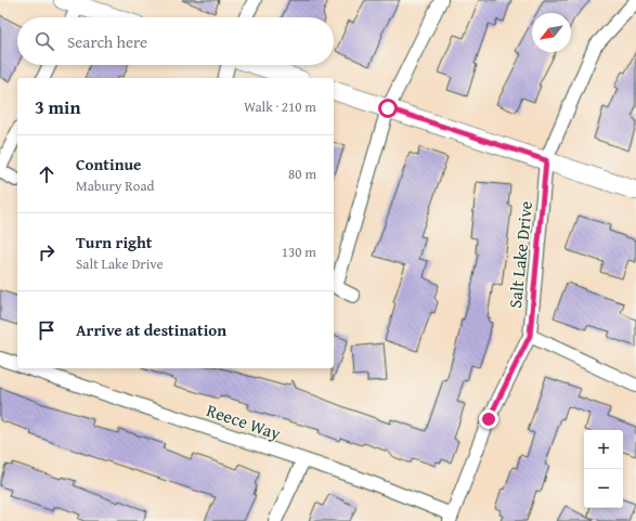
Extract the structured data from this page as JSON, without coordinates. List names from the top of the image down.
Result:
{
  "streets": {
    "street": ["Salt Lake Drive", "Reece Way"]
  },
  "crossings": [
    ["Salt Lake Drive", "Reece Way"]
  ],
  "north": "bottom left",
  "page": {
    "search": "Search here",
    "heading": ["3 min", "Walk · 210 m"],
    "list": [
      ["Continue", "Mabury Road", "80 m"],
      ["Turn right", "Salt Lake Drive", "130 m"],
      "Arrive at destination"
    ],
    "map_buttons": ["+", "−"]
  }
}
